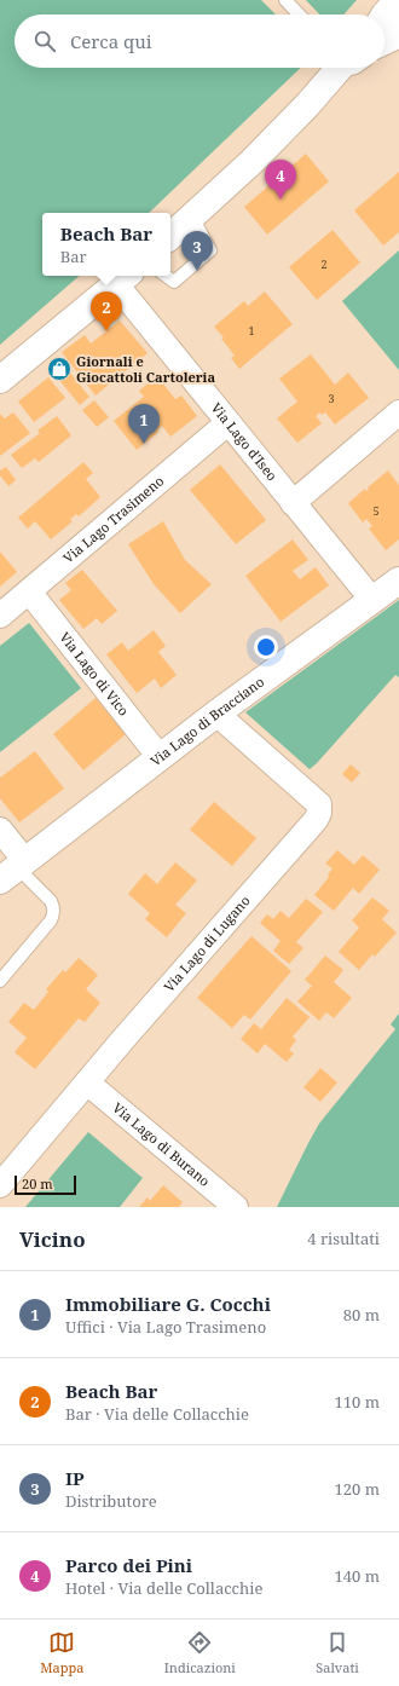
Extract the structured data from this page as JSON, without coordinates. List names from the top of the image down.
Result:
{
  "streets": {
    "main road": ["Via Lago di Bracciano"],
    "street": [
      "Via Lago d'Iseo",
      "Via Lago Trasimeno",
      "Via Lago di Vico",
      "Via Lago di Lugano",
      "Via Lago di Burano"
    ]
  },
  "crossings": [
    ["Via Lago d'Iseo", "Via Lago Trasimeno"],
    ["Via Lago d'Iseo", "Via Lago di Bracciano"],
    ["Via Lago Trasimeno", "Via Lago di Vico"],
    ["Via Lago di Vico", "Via Lago di Bracciano"],
    ["Via Lago di Bracciano", "Via Lago di Lugano"],
    ["Via Lago di Lugano", "Via Lago di Burano"]
  ],
  "places": {
    "shop": ["Giornali e Giocattoli Cartoleria"]
  },
  "house_numbers": [
    "2",
    "1",
    "3",
    "5"
  ],
  "scale_bar": "20 m",
  "page": {
    "search": "Cerca qui",
    "pins": [
      "4",
      "3",
      "2",
      "1"
    ],
    "popup": ["Beach Bar", "Bar"],
    "scale": "20 m",
    "heading": ["Vicino", "4 risultati"],
    "list": [
      {
        "mark": "1",
        "name": "Immobiliare G. Cocchi",
        "note": "Uffici · Via Lago Trasimeno",
        "value": "80 m"
      },
      {
        "mark": "2",
        "name": "Beach Bar",
        "note": "Bar · Via delle Collacchie",
        "value": "110 m"
      },
      {
        "mark": "3",
        "name": "IP",
        "note": "Distributore",
        "value": "120 m"
      },
      {
        "mark": "4",
        "name": "Parco dei Pini",
        "note": "Hotel · Via delle Collacchie",
        "value": "140 m"
      }
    ],
    "nav": ["Mappa", "Indicazioni", "Salvati"]
  }
}
